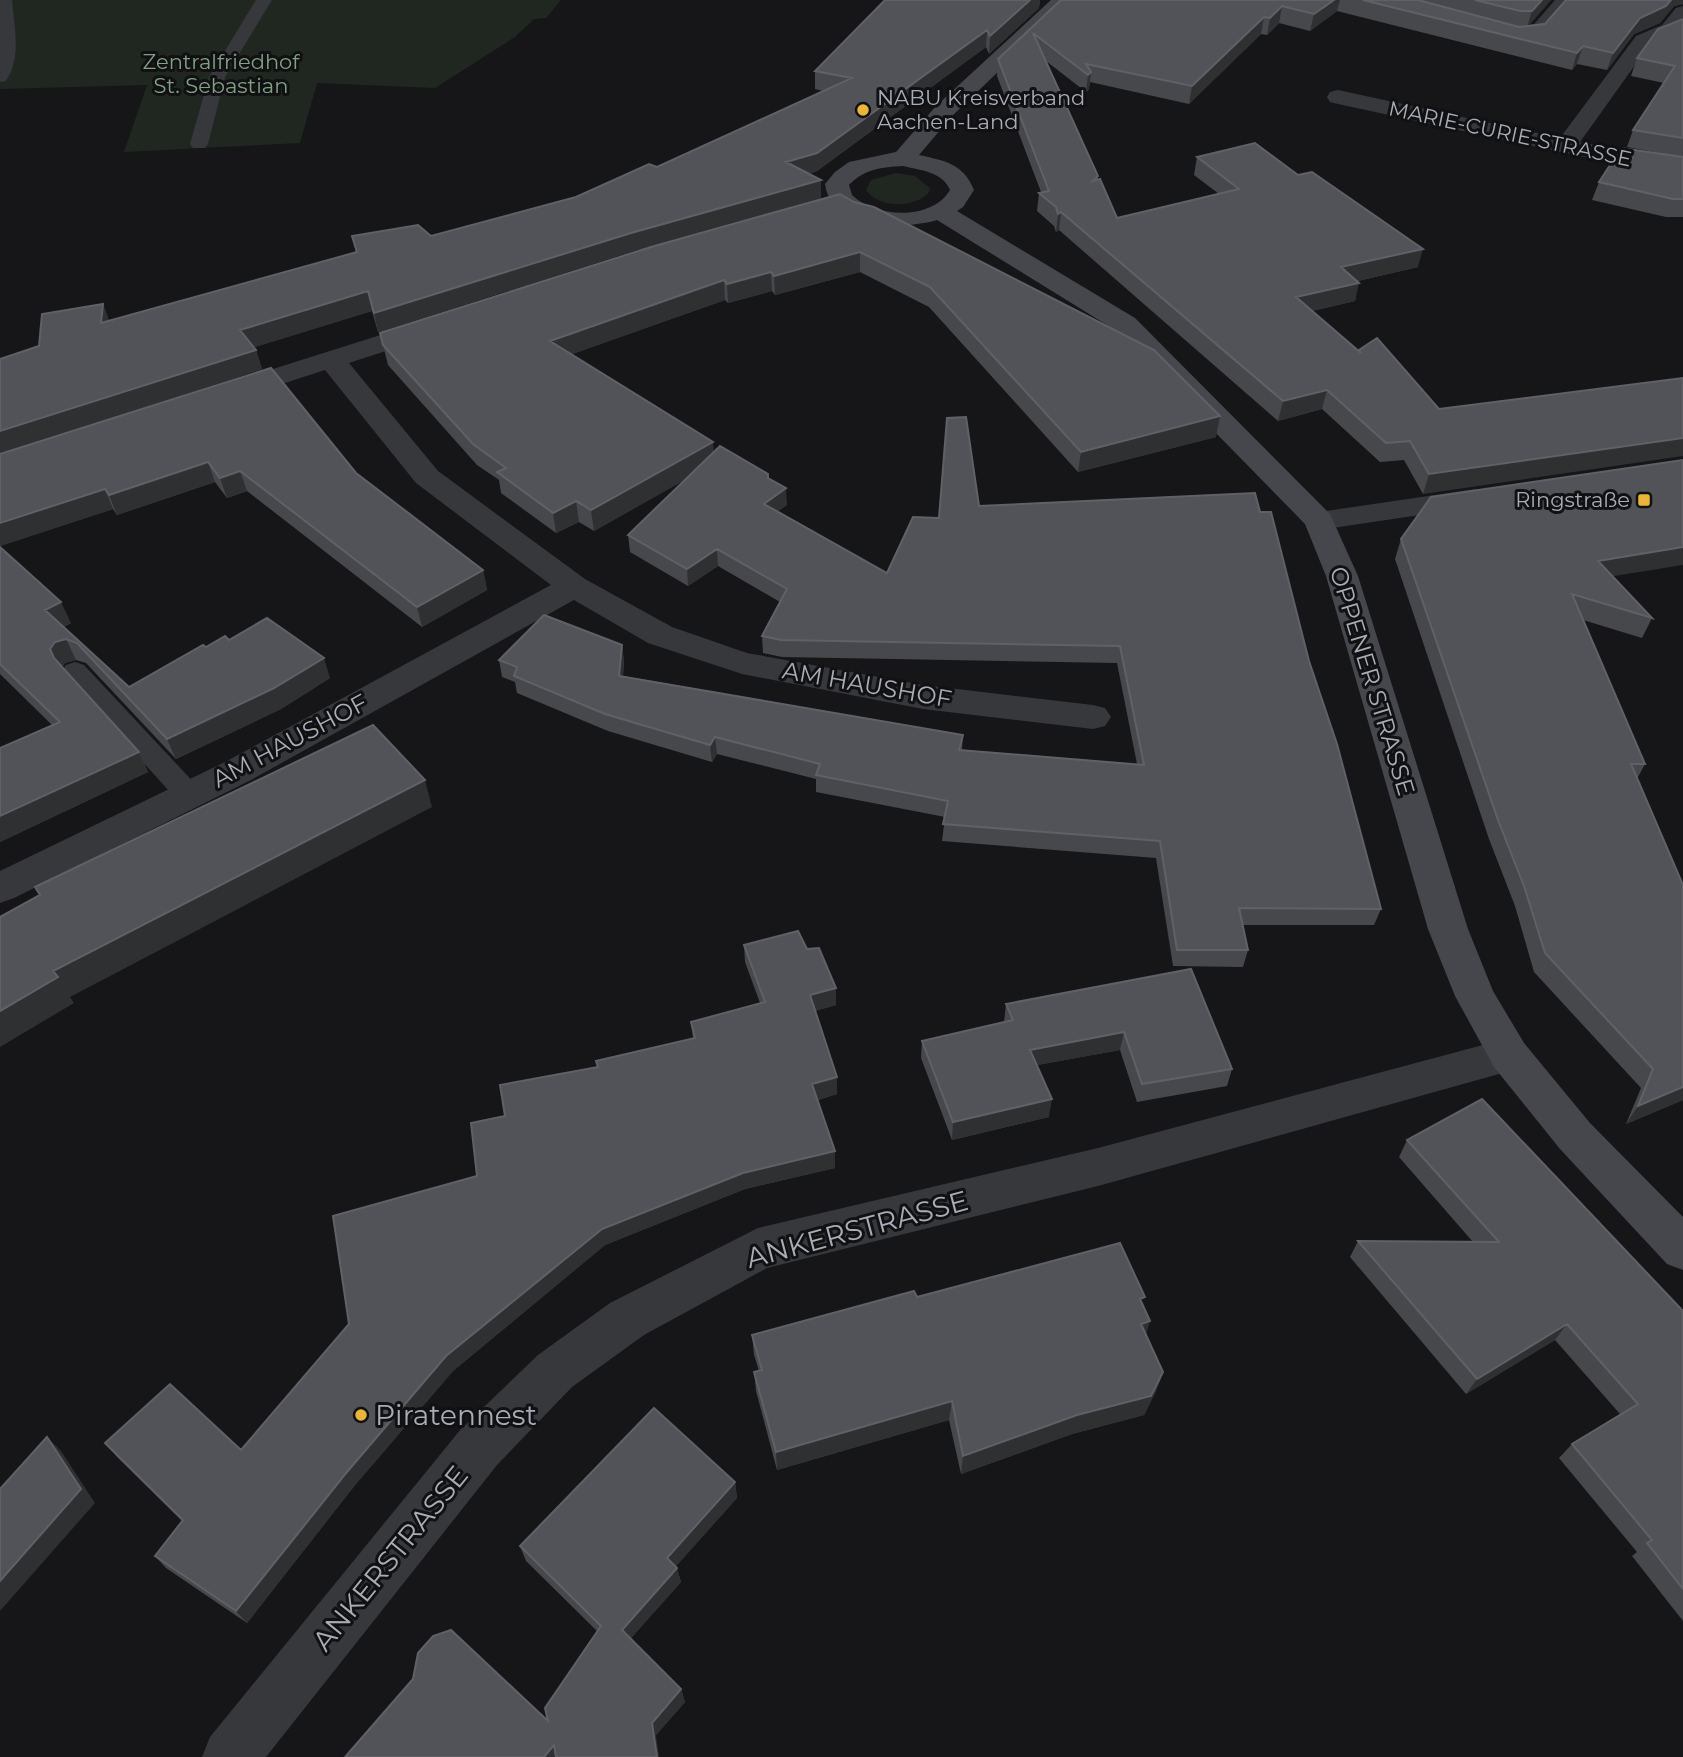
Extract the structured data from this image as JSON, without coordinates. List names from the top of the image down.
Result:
{
  "streets": {
    "street": [
      "MARIE-CURIE-STRASSE",
      "OPPENER STRASSE",
      "AM HAUSHOF",
      "ANKERSTRASSE"
    ]
  },
  "crossings": [
    ["OPPENER STRASSE", "ANKERSTRASSE"]
  ],
  "parks": ["Zentralfriedhof St. Sebastian"],
  "places": {
    "other": ["NABU Kreisverband Aachen-Land", "Piratennest"],
    "transit": ["Ringstraße"]
  }
}
